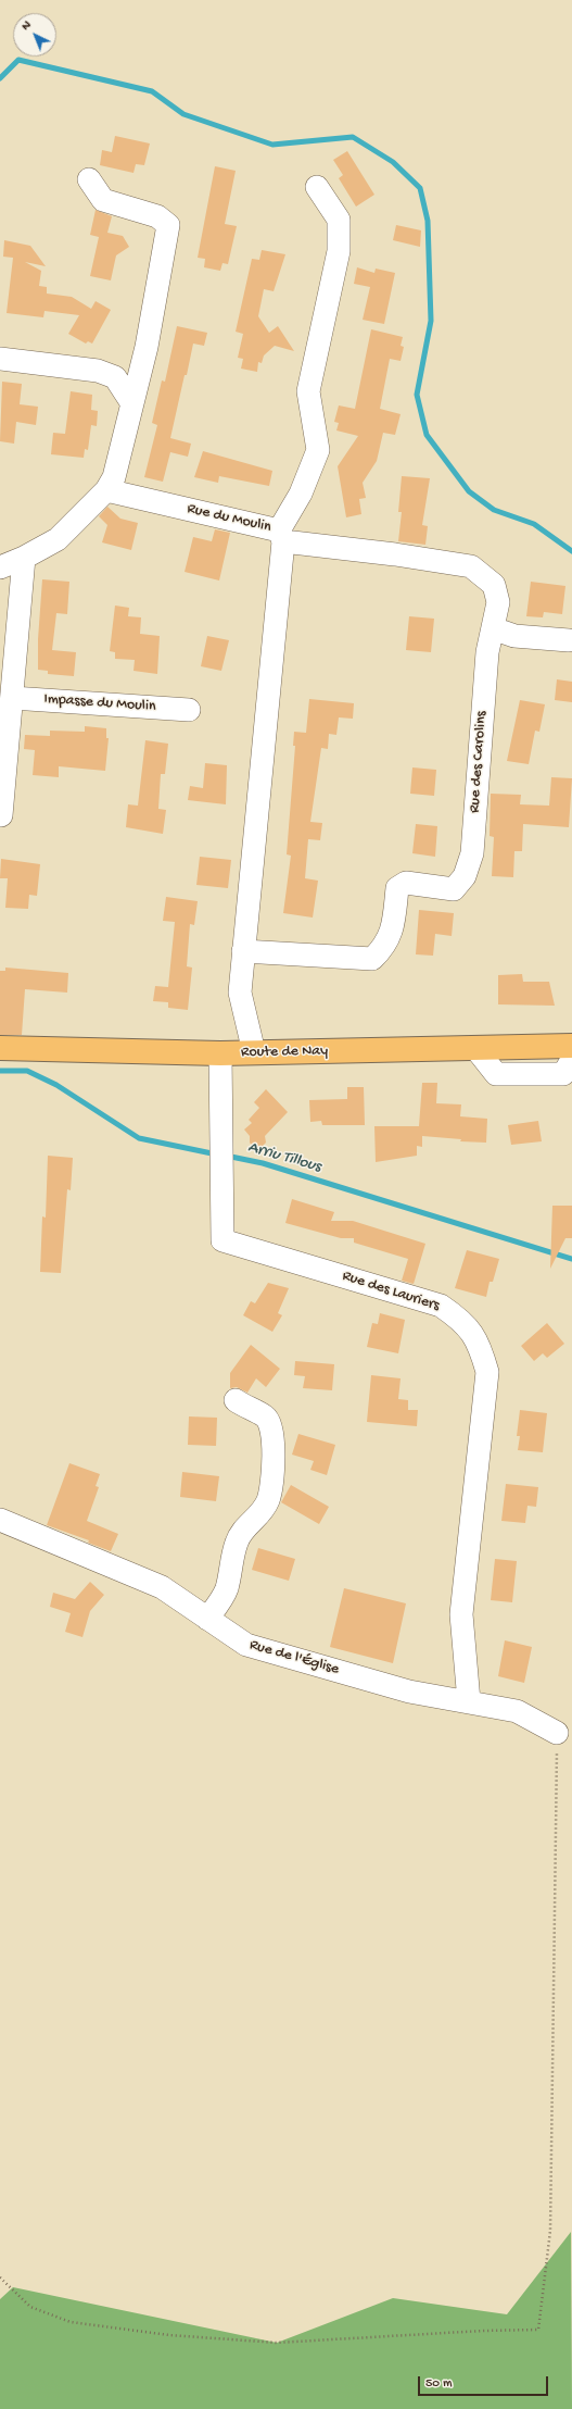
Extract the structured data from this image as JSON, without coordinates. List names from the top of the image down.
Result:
{
  "streets": {
    "main road": ["Route de Nay"],
    "street": [
      "Rue du Moulin",
      "Impasse du Moulin",
      "Rue des Carolins",
      "Rue des Lauriers",
      "Rue de l'Église"
    ]
  },
  "crossings": [
    ["Rue du Moulin", "Rue des Carolins"],
    ["Route de Nay", "Rue des Lauriers"],
    ["Rue des Lauriers", "Rue de l'Église"]
  ],
  "water": ["Arriu Tillous"],
  "scale_bar": "50 m",
  "north": "top left"
}
